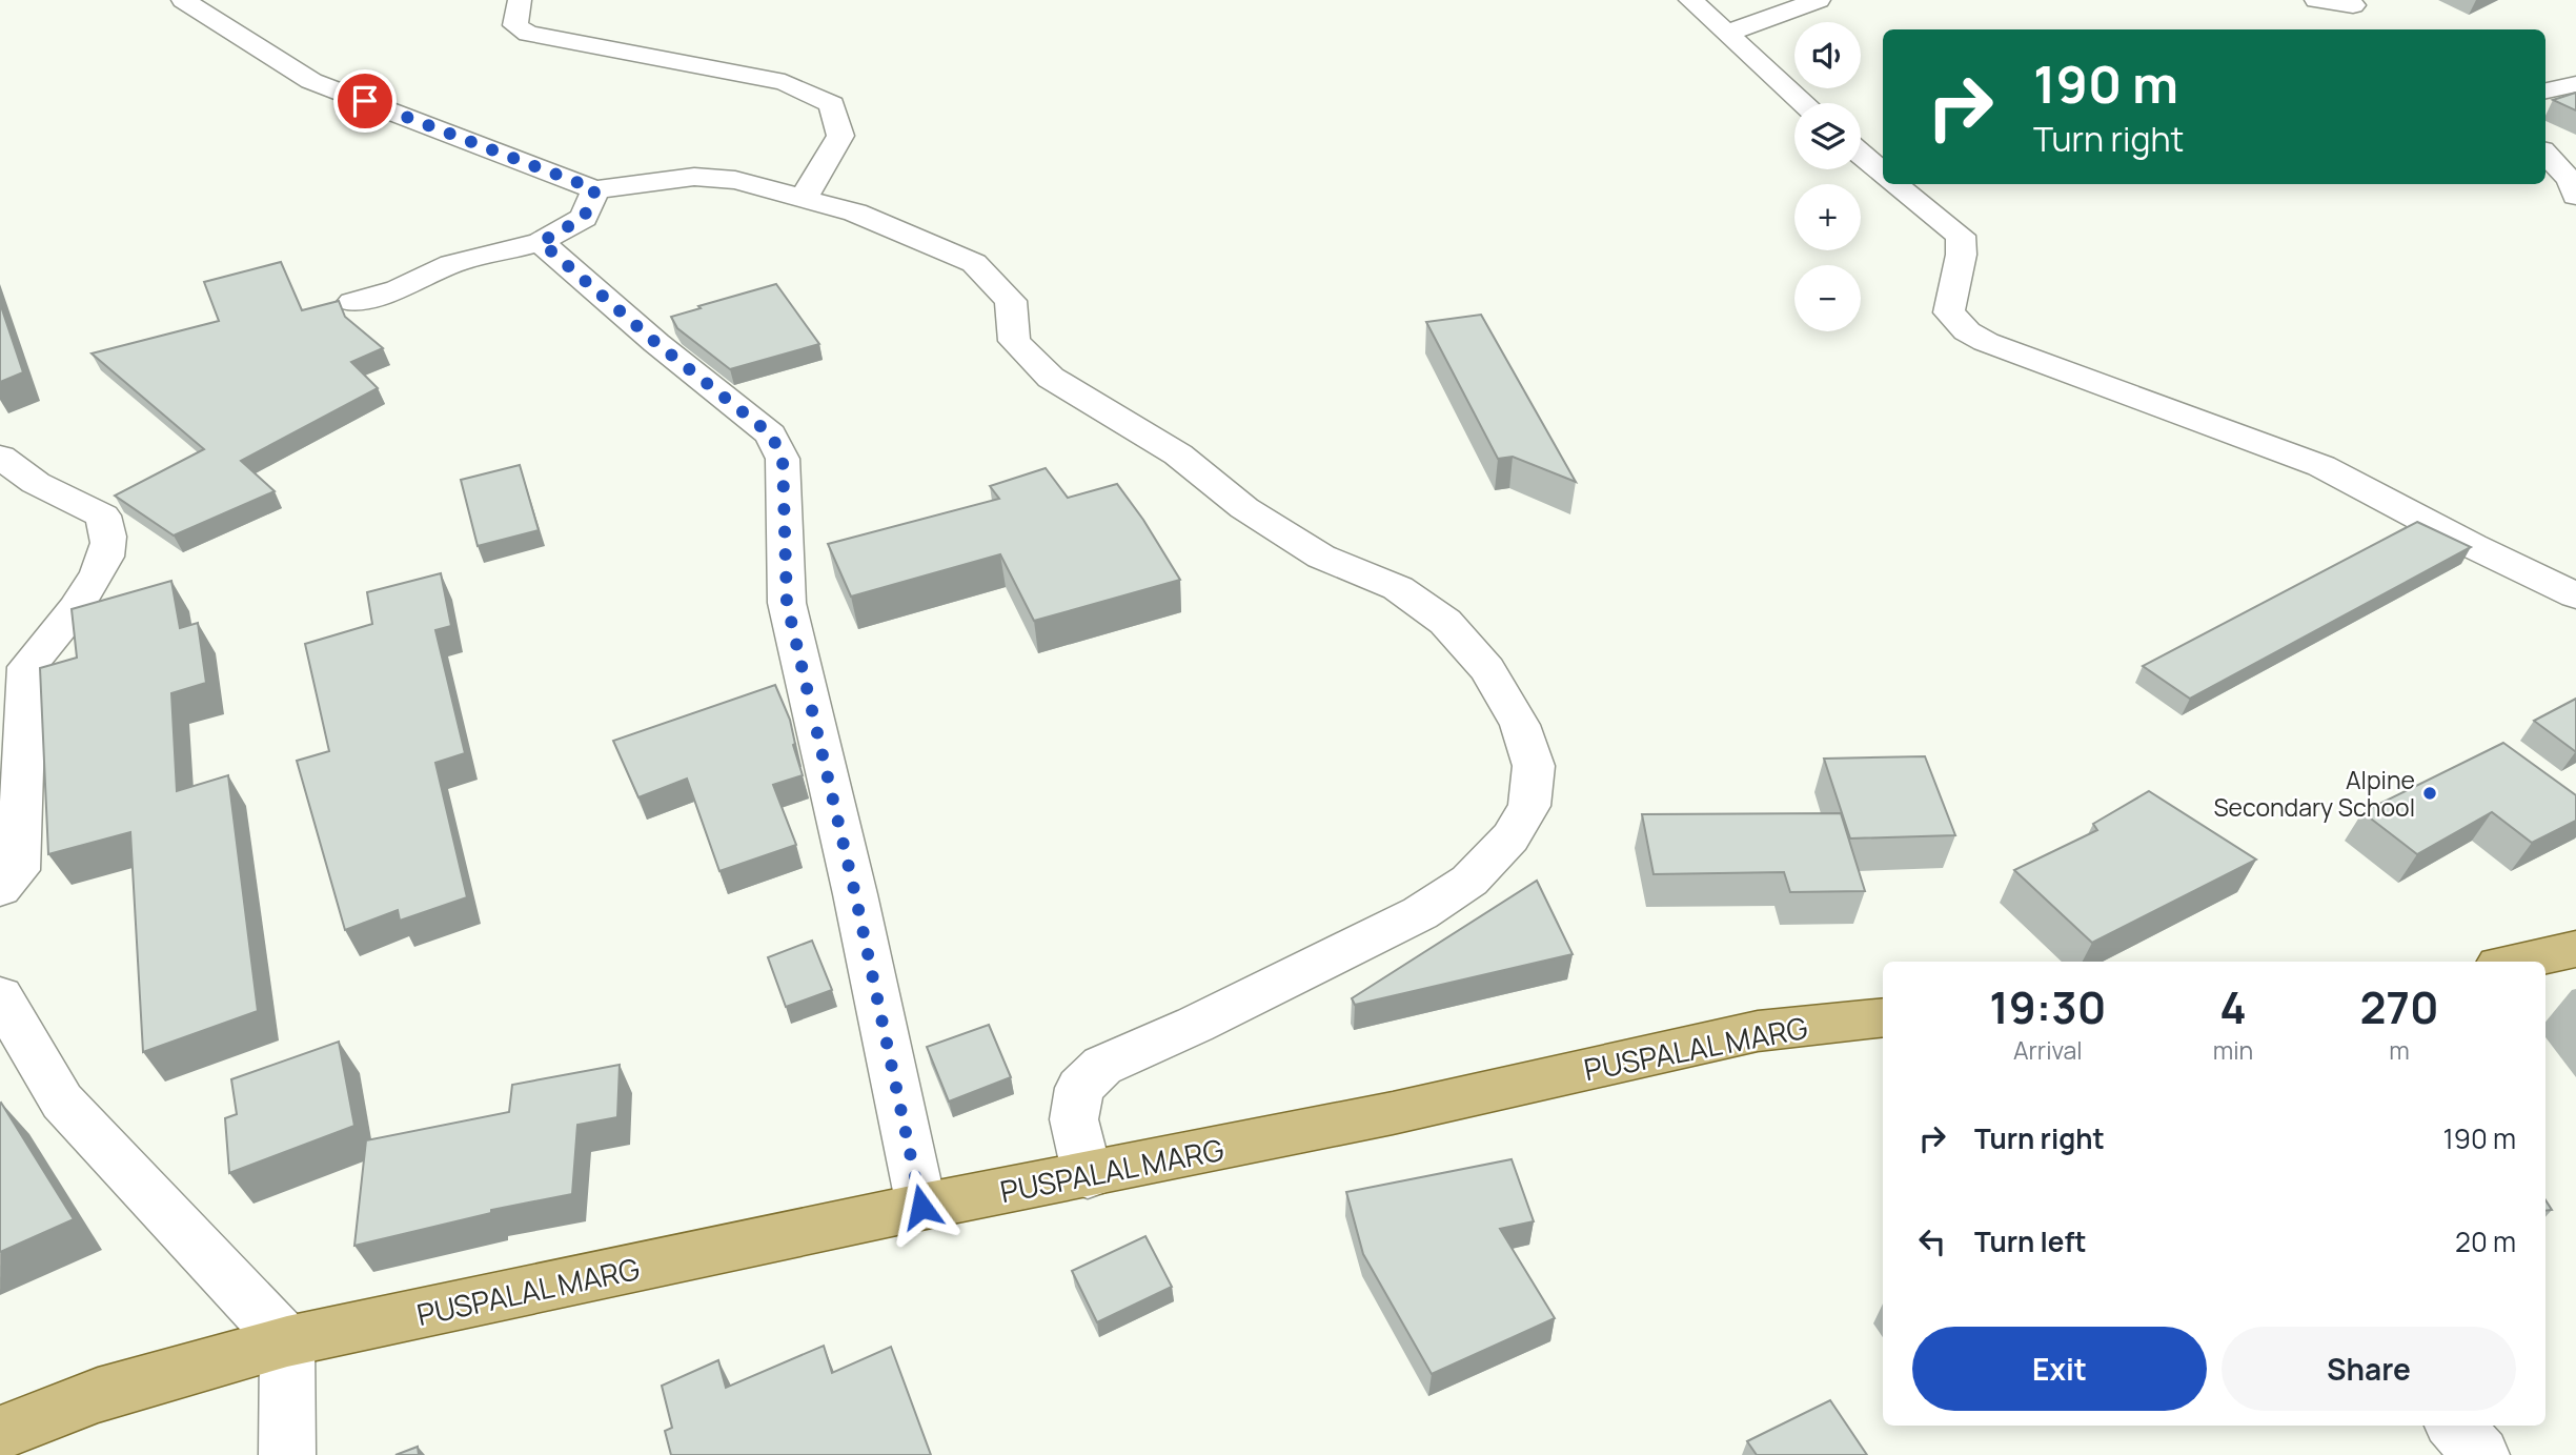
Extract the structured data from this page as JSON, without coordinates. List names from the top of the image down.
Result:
{
  "streets": {
    "main road": ["PUSPALAL MARG"]
  },
  "places": ["Alpine Secondary School"],
  "page": {
    "map_buttons": ["+", "−"],
    "turn": ["190 m", "Turn right"],
    "eta": [
      "19:30",
      "Arrival",
      "4",
      "min",
      "270",
      "m"
    ],
    "list": [
      {
        "name": "Turn right",
        "value": "190 m"
      },
      {
        "name": "Turn left",
        "value": "20 m"
      }
    ],
    "buttons": ["Exit", "Share"]
  }
}
